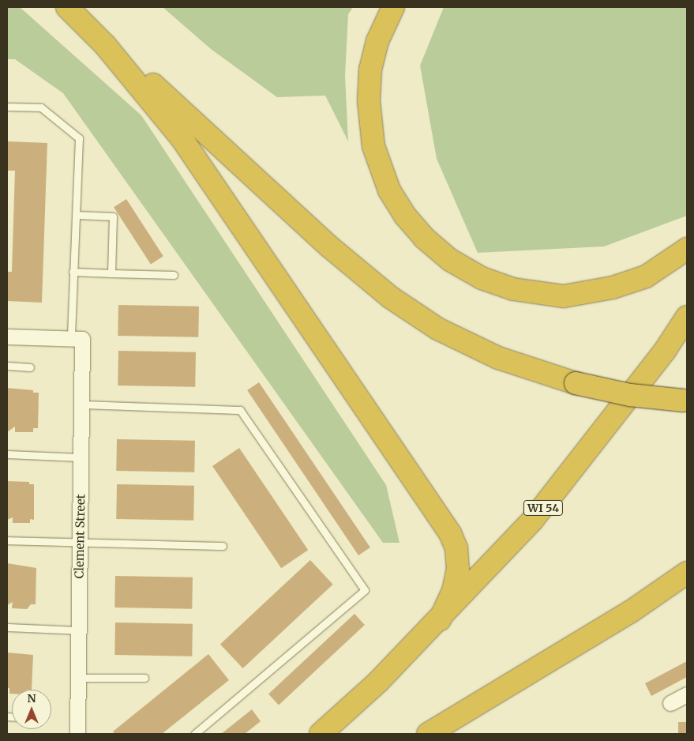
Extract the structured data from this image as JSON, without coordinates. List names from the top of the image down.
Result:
{
  "streets": {
    "highway": ["WI 54"],
    "street": ["Clement Street"]
  },
  "north": "top"
}
